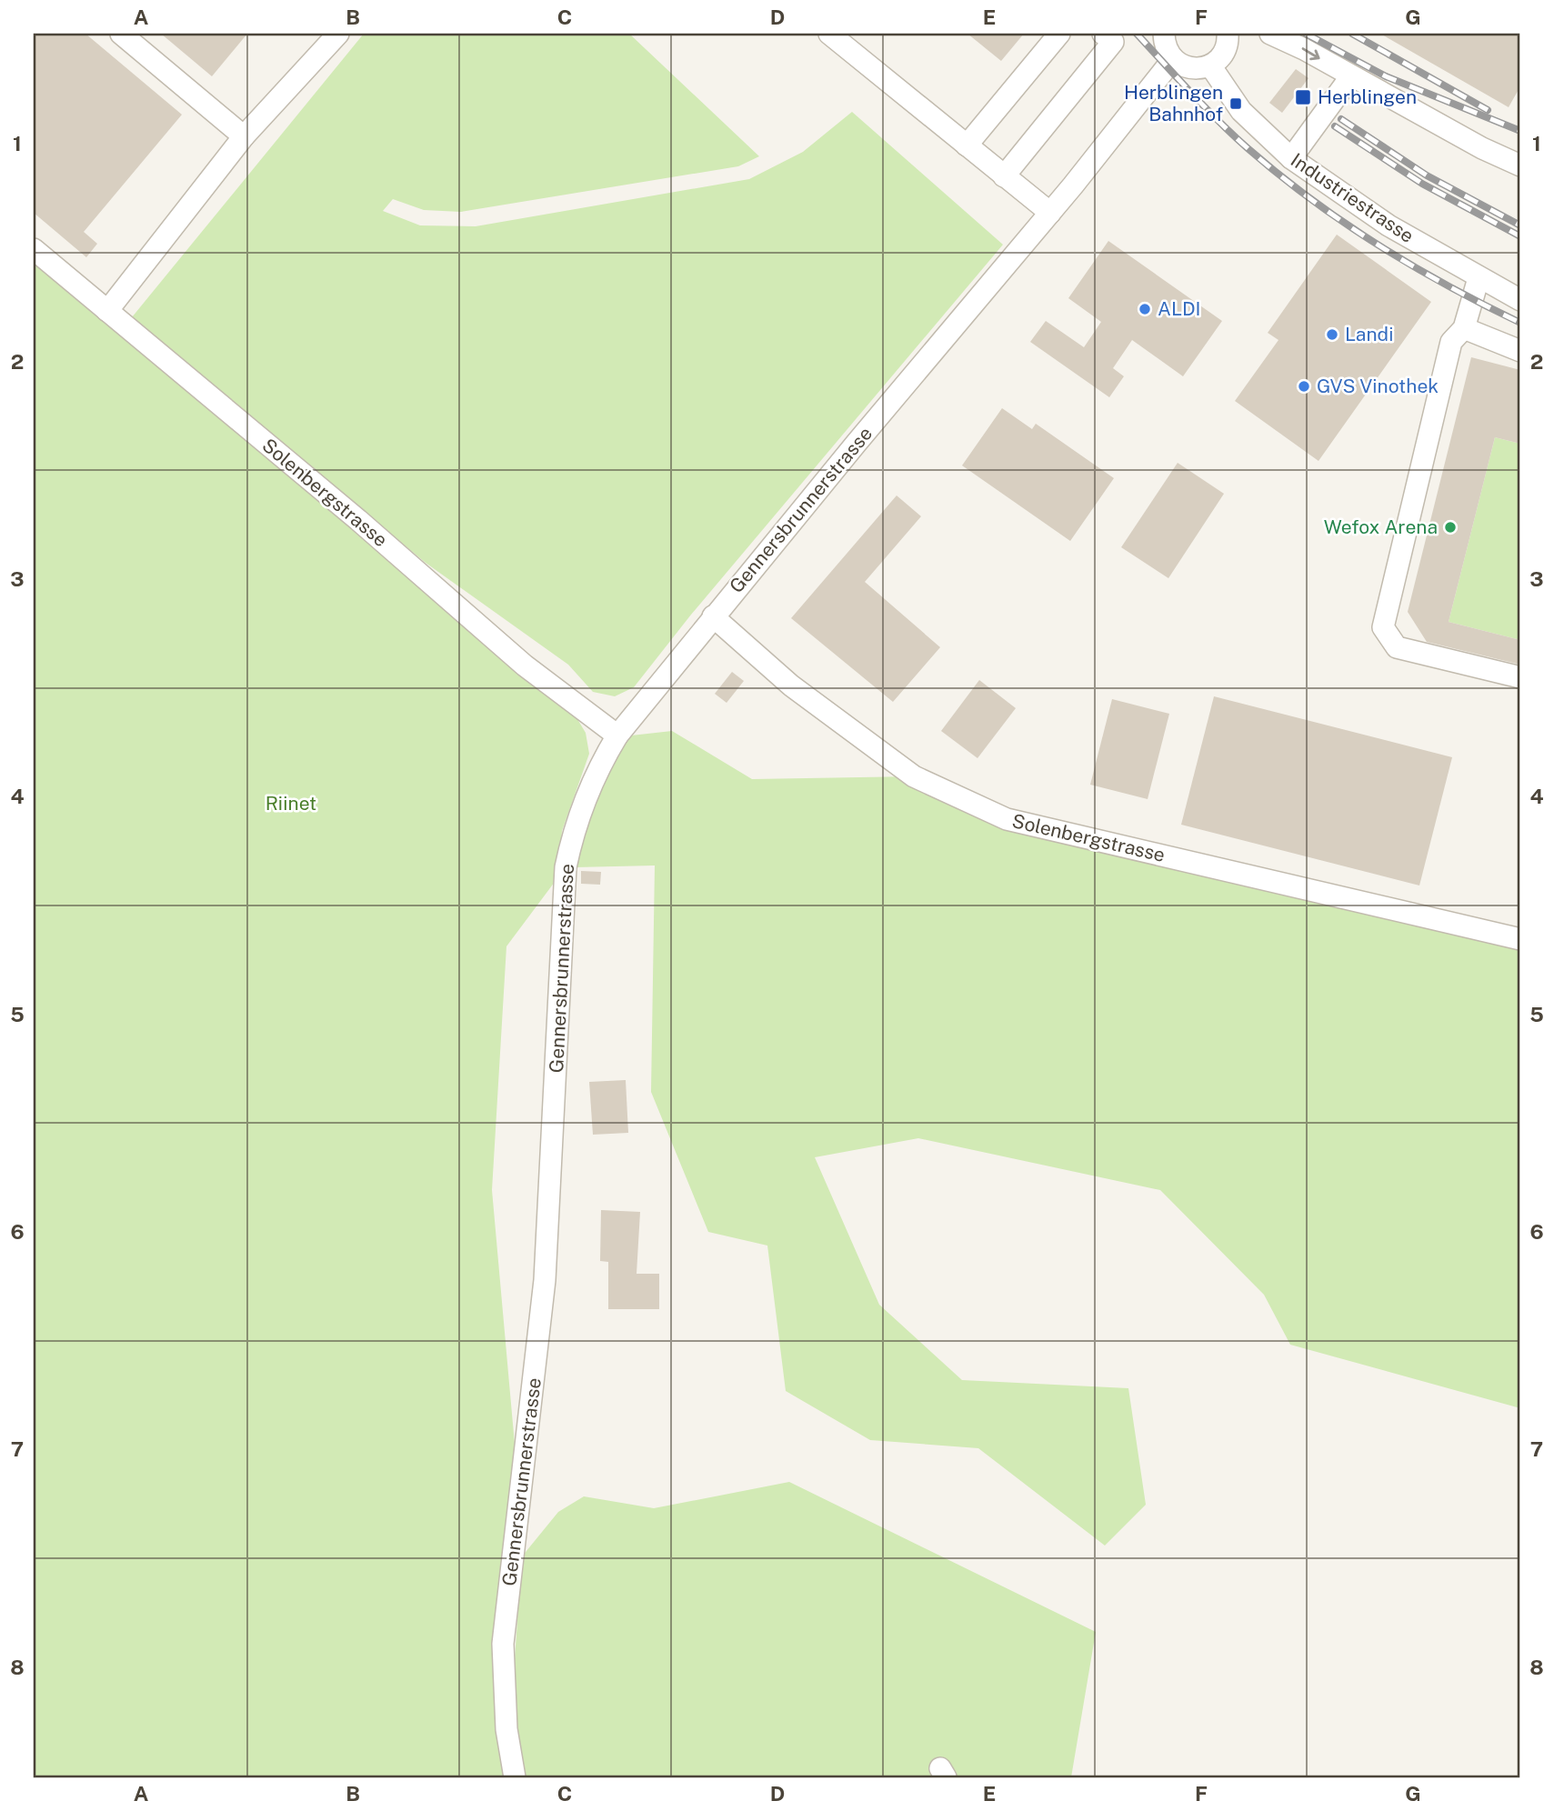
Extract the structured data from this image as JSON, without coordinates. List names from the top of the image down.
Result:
{
  "streets": {
    "street": ["Industriestrasse", "Solenbergstrasse", "Gennersbrunnerstrasse"]
  },
  "crossings": [
    ["Solenbergstrasse", "Gennersbrunnerstrasse"]
  ],
  "parks": ["Riinet"],
  "places": {
    "transit": ["Herblingen", "Herblingen Bahnhof"],
    "other": [
      "ALDI",
      "Landi",
      "GVS Vinothek",
      "Wefox Arena"
    ]
  },
  "grid": {
    "columns": [
      "A",
      "B",
      "C",
      "D",
      "E",
      "F",
      "G"
    ],
    "rows": [
      "1",
      "2",
      "3",
      "4",
      "5",
      "6",
      "7",
      "8"
    ]
  }
}
